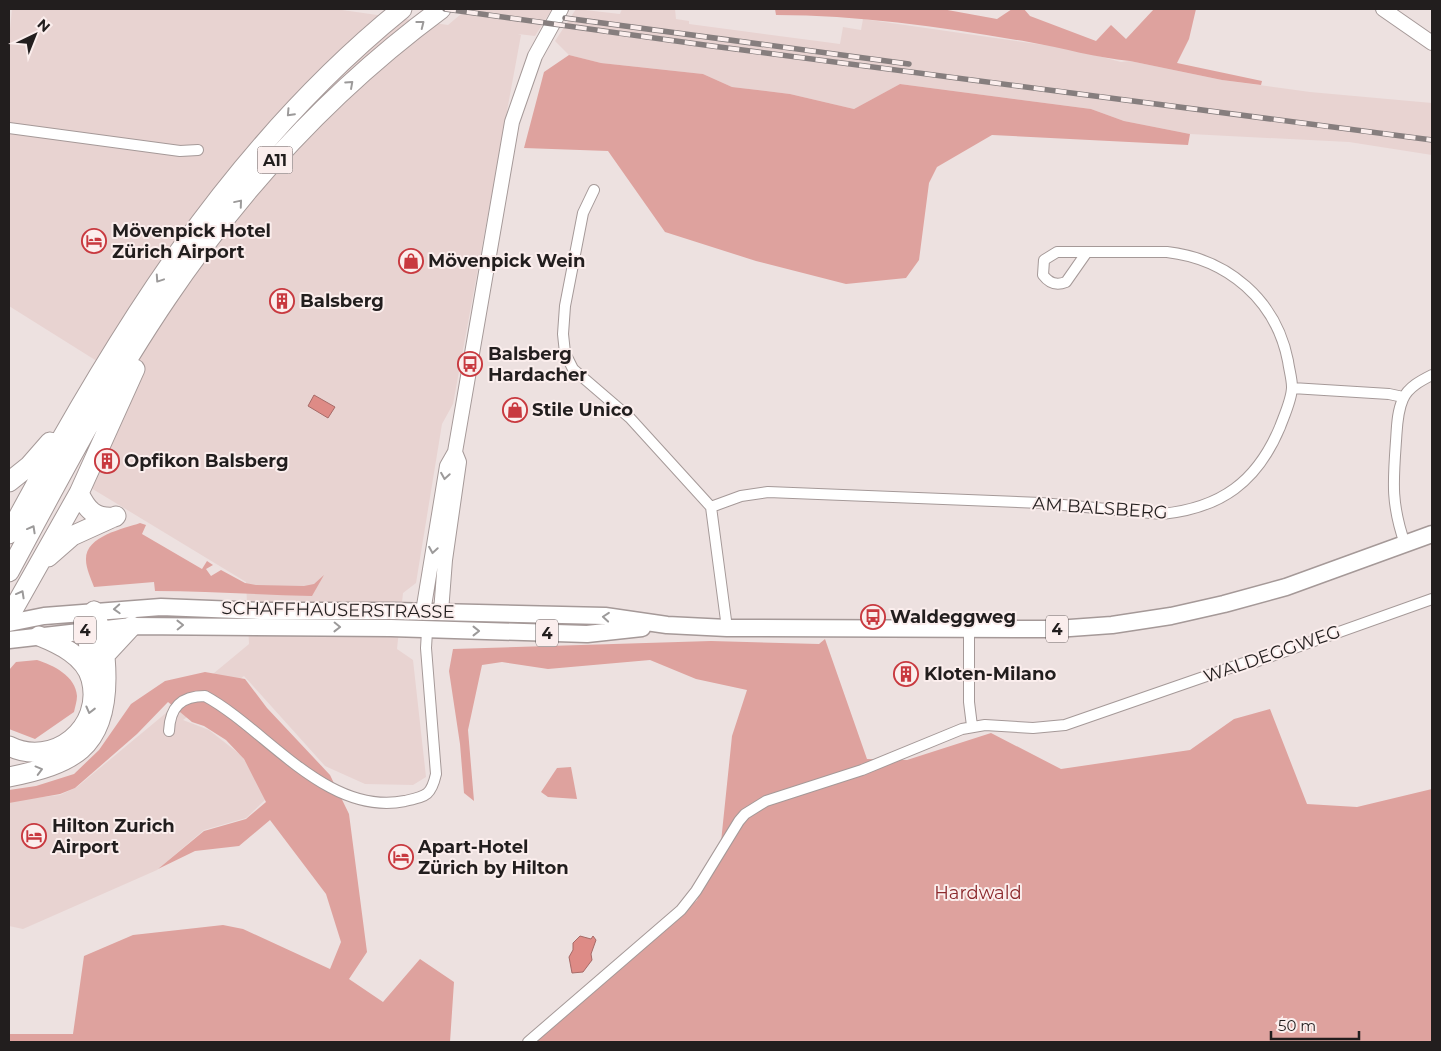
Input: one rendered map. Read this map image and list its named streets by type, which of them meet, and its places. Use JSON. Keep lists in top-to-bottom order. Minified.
{"streets":{"highway":["A11"],"main road":["SCHAFFHAUSERSTRASSE","4"],"street":["AM BALSBERG","WALDEGGWEG"]},"parks":["Hardwald"],"places":{"hotel":["Mövenpick Hotel Zürich Airport","Hilton Zurich Airport","Apart-Hotel Zürich by Hilton"],"shop":["Mövenpick Wein","Stile Unico"],"building":["Balsberg","Opfikon Balsberg","Kloten-Milano"],"bus stop":["Balsberg Hardacher","Waldeggweg"]},"scale_bar":"50 m","north":"top right"}
